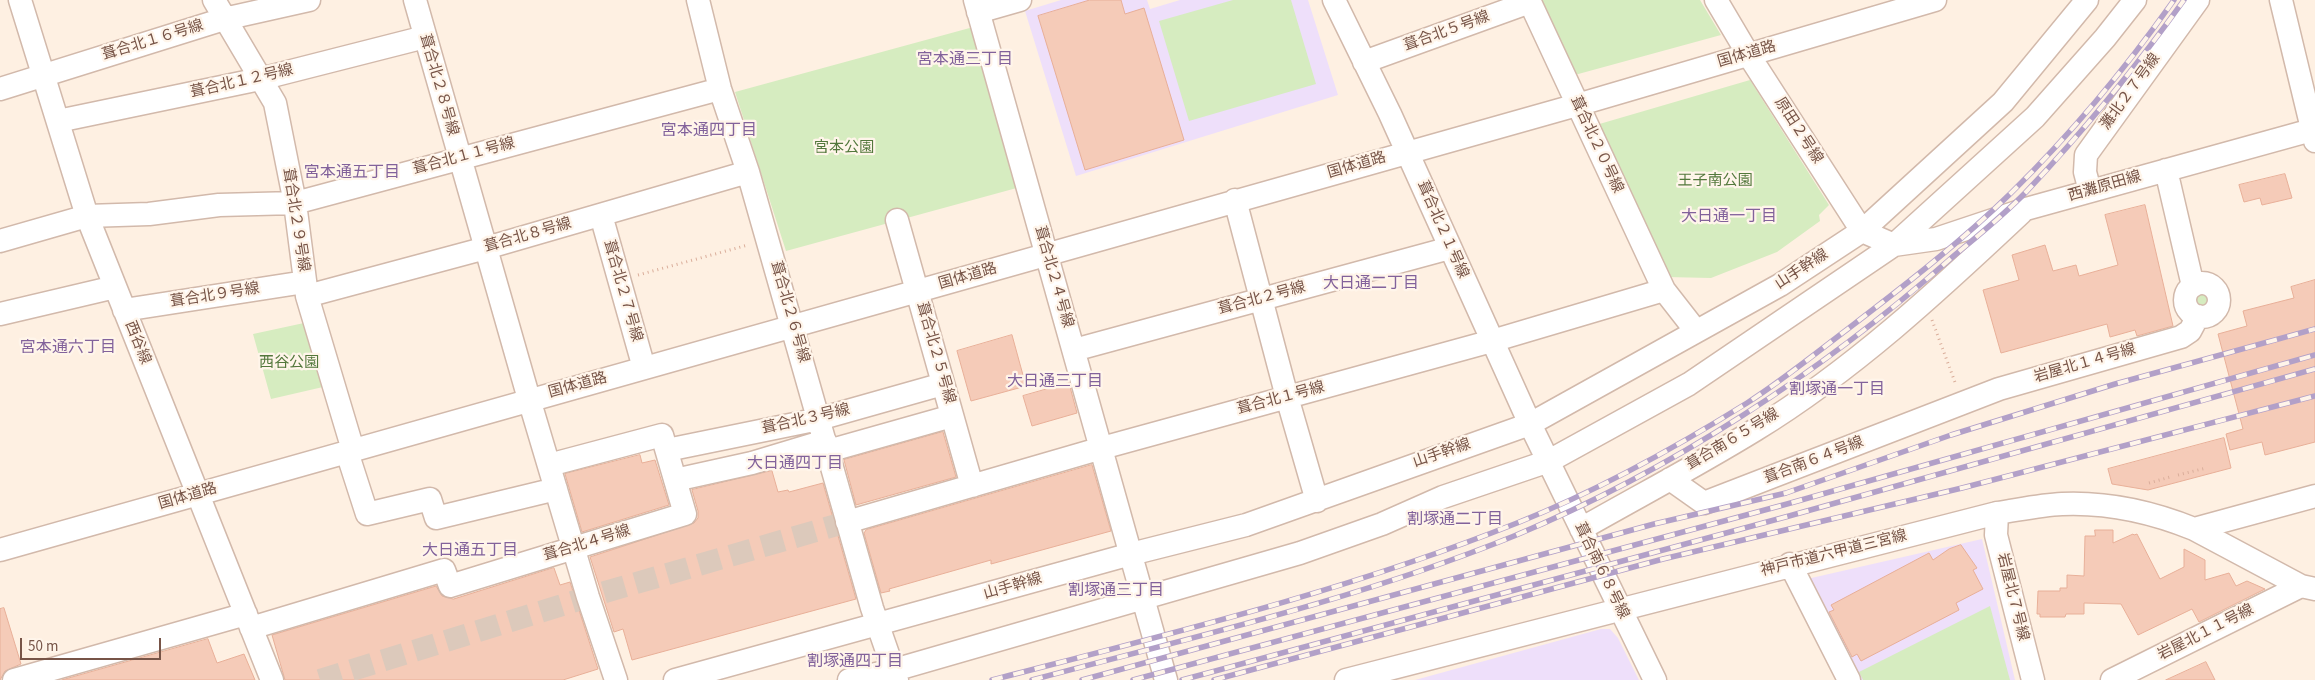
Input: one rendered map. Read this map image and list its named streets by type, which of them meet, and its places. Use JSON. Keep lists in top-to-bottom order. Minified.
{"streets":{"street":["葺合北５号線","葺合北１６号線","国体道路","葺合北１２号線","葺合北２８号線","灘北２７号線","原田２号線","葺合北２０号線","葺合北１１号線","西灘原田線","葺合北２９号線","葺合北２１号線","葺合北８号線","山手幹線","葺合北２４号線","葺合北２７号線","葺合北９号線","葺合北２号線","葺合北２６号線","西谷線","葺合北２５号線","岩屋北１４号線","葺合北１号線","葺合北３号線","葺合南６５号線","葺合南６４号線","葺合北４号線","神戸市道六甲道三宮線","葺合南６８号線","岩屋北７号線","岩屋北１１号線"]},"crossings":[["葺合北５号線","葺合北２０号線"],["葺合北５号線","葺合北２１号線"],["葺合北１６号線","葺合北２９号線"],["葺合北１６号線","西谷線"],["国体道路","葺合北２８号線"],["国体道路","原田２号線"],["国体道路","葺合北２０号線"],["国体道路","葺合北２９号線"],["国体道路","葺合北２１号線"],["国体道路","葺合北２４号線"],["国体道路","葺合北２７号線"],["国体道路","葺合北２６号線"],["国体道路","西谷線"],["国体道路","葺合北２５号線"],["葺合北１２号線","葺合北２８号線"],["葺合北１２号線","葺合北２９号線"],["葺合北１２号線","西谷線"],["葺合北２８号線","葺合北１１号線"],["葺合北２８号線","葺合北２９号線"],["葺合北２８号線","葺合北８号線"],["葺合北２８号線","葺合北４号線"],["灘北２７号線","西灘原田線"],["原田２号線","山手幹線"],["葺合北２０号線","葺合北１号線"],["葺合北１１号線","葺合北２９号線"],["葺合北１１号線","葺合北２６号線"],["葺合北１１号線","西谷線"],["西灘原田線","山手幹線"],["西灘原田線","岩屋北１４号線"],["葺合北２９号線","葺合北８号線"],["葺合北２９号線","葺合北９号線"],["葺合北２１号線","山手幹線"],["葺合北２１号線","葺合北２号線"],["葺合北２１号線","葺合北１号線"],["葺合北２１号線","葺合南６８号線"],["葺合北８号線","葺合北２７号線"],["葺合北８号線","葺合北９号線"],["葺合北８号線","葺合北２６号線"],["山手幹線","葺合北２４号線"],["山手幹線","葺合北２６号線"],["山手幹線","葺合南６８号線"],["葺合北２４号線","葺合北２号線"],["葺合北２４号線","葺合北１号線"],["葺合北９号線","西谷線"],["葺合北２６号線","葺合北１号線"],["葺合北２６号線","葺合北３号線"],["西谷線","葺合北４号線"],["葺合北２５号線","葺合北１号線"],["葺合北２５号線","葺合北３号線"],["岩屋北１４号線","葺合南６４号線"],["葺合北３号線","葺合北４号線"],["葺合南６５号線","葺合南６４号線"],["葺合南６５号線","葺合南６８号線"],["神戸市道六甲道三宮線","葺合南６８号線"],["神戸市道六甲道三宮線","岩屋北７号線"],["神戸市道六甲道三宮線","岩屋北１１号線"]],"districts":["宮本通三丁目","宮本通四丁目","宮本通五丁目","大日通一丁目","大日通二丁目","宮本通六丁目","大日通三丁目","割塚通一丁目","大日通四丁目","割塚通二丁目","大日通五丁目","割塚通三丁目","割塚通四丁目"],"parks":["宮本公園","王子南公園","西谷公園"],"scale_bar":"50 m"}
